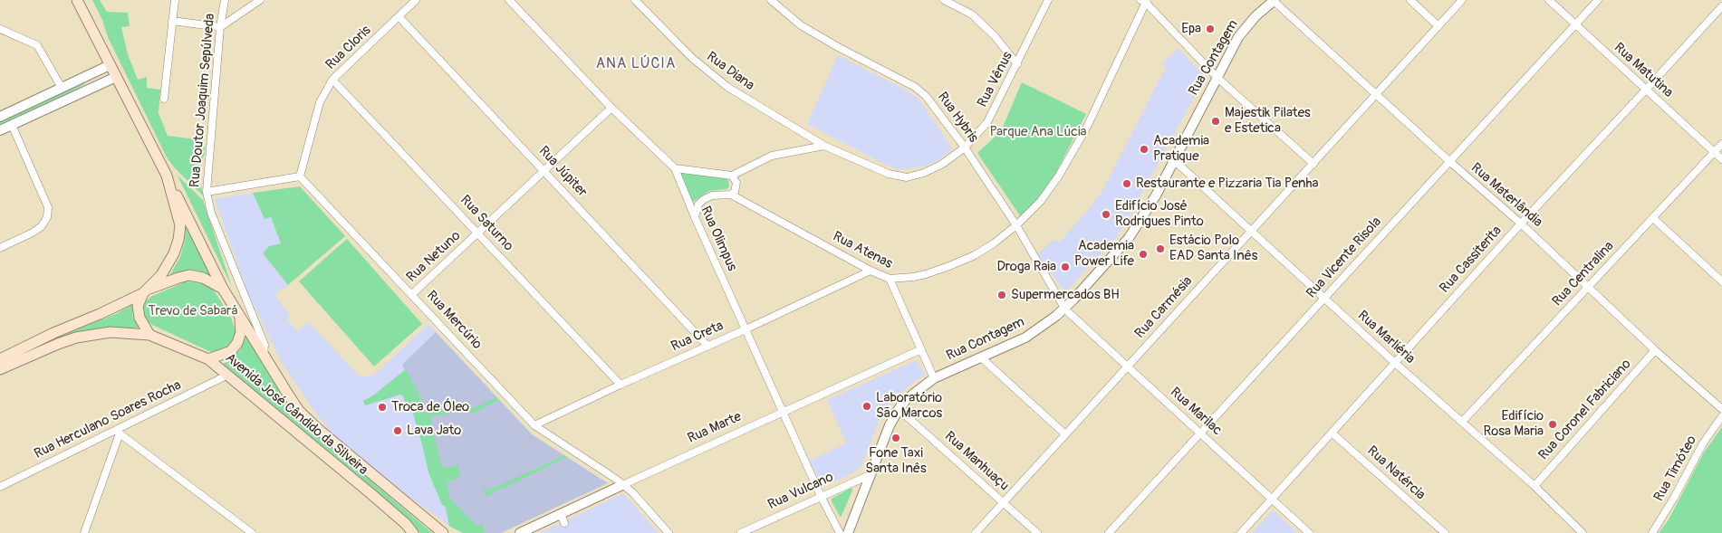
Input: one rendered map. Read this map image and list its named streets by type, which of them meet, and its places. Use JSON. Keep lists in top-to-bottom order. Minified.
{"streets":{"main road":["Avenida José Cândido da Silveira"],"street":["Rua Cloris","Rua Contagem","Rua Matutina","Rua Diana","Rua Vênus","Rua Doutor Joaquim Sepúlveda","Rua Hybris","Rua Júpiter","Rua Materlândia","Rua Saturno","Rua Olimpus","Rua Atenas","Rua Netuno","Rua Vicente Risola","Rua Cassiterita","Rua Centralina","Rua Carmésia","Rua Mercúrio","Rua Creta","Rua Marliéria","Rua Coronel Fabriciano","Rua Marilac","Rua Herculano Soares Rocha","Rua Marte","Rua Manhuaçu","Rua Timóteo","Rua Natércia","Rua Vulcano"]},"crossings":[["Rua Cloris","Rua Júpiter"],["Rua Cloris","Rua Saturno"],["Rua Cloris","Rua Mercúrio"],["Rua Contagem","Rua Hybris"],["Rua Contagem","Rua Materlândia"],["Rua Contagem","Rua Marliéria"],["Rua Contagem","Rua Marilac"],["Rua Contagem","Rua Manhuaçu"],["Rua Contagem","Rua Vulcano"],["Rua Matutina","Rua Vicente Risola"],["Rua Matutina","Rua Cassiterita"],["Rua Matutina","Rua Centralina"],["Rua Diana","Rua Vênus"],["Rua Vênus","Rua Hybris"],["Rua Doutor Joaquim Sepúlveda","Avenida José Cândido da Silveira"],["Rua Hybris","Rua Atenas"],["Rua Hybris","Rua Marilac"],["Rua Júpiter","Rua Netuno"],["Rua Júpiter","Rua Creta"],["Rua Materlândia","Rua Vicente Risola"],["Rua Materlândia","Rua Cassiterita"],["Rua Materlândia","Rua Centralina"],["Rua Materlândia","Rua Carmésia"],["Rua Materlândia","Rua Coronel Fabriciano"],["Rua Saturno","Rua Netuno"],["Rua Saturno","Rua Creta"],["Rua Olimpus","Rua Netuno"],["Rua Olimpus","Rua Creta"],["Rua Olimpus","Rua Marte"],["Rua Olimpus","Rua Vulcano"],["Rua Atenas","Rua Creta"],["Rua Netuno","Rua Mercúrio"],["Rua Vicente Risola","Rua Marliéria"],["Rua Vicente Risola","Rua Marilac"],["Rua Cassiterita","Rua Marliéria"],["Rua Cassiterita","Rua Marilac"],["Rua Cassiterita","Rua Natércia"],["Rua Centralina","Rua Marliéria"],["Rua Carmésia","Rua Marliéria"],["Rua Carmésia","Rua Marilac"],["Rua Carmésia","Rua Manhuaçu"],["Rua Mercúrio","Rua Creta"],["Rua Mercúrio","Rua Marte"],["Rua Marliéria","Rua Coronel Fabriciano"],["Avenida José Cândido da Silveira","Rua Herculano Soares Rocha"]],"districts":["ANA LÚCIA"],"parks":["Parque Ana Lúcia","Trevo de Sabará"],"places":["Epa","Majestik Pilates e Estetica","Academia Pratique","Restaurante e Pizzaria Tia Penha","Edifício José Rodrigues Pinto","Estácio Polo EAD Santa Inês","Academia Power Life","Droga Raia","Supermercados BH","Laboratório São Marcos","Troca de Óleo","Edifício Rosa Maria","Lava Jato","Fone Taxi Santa Inês"]}
